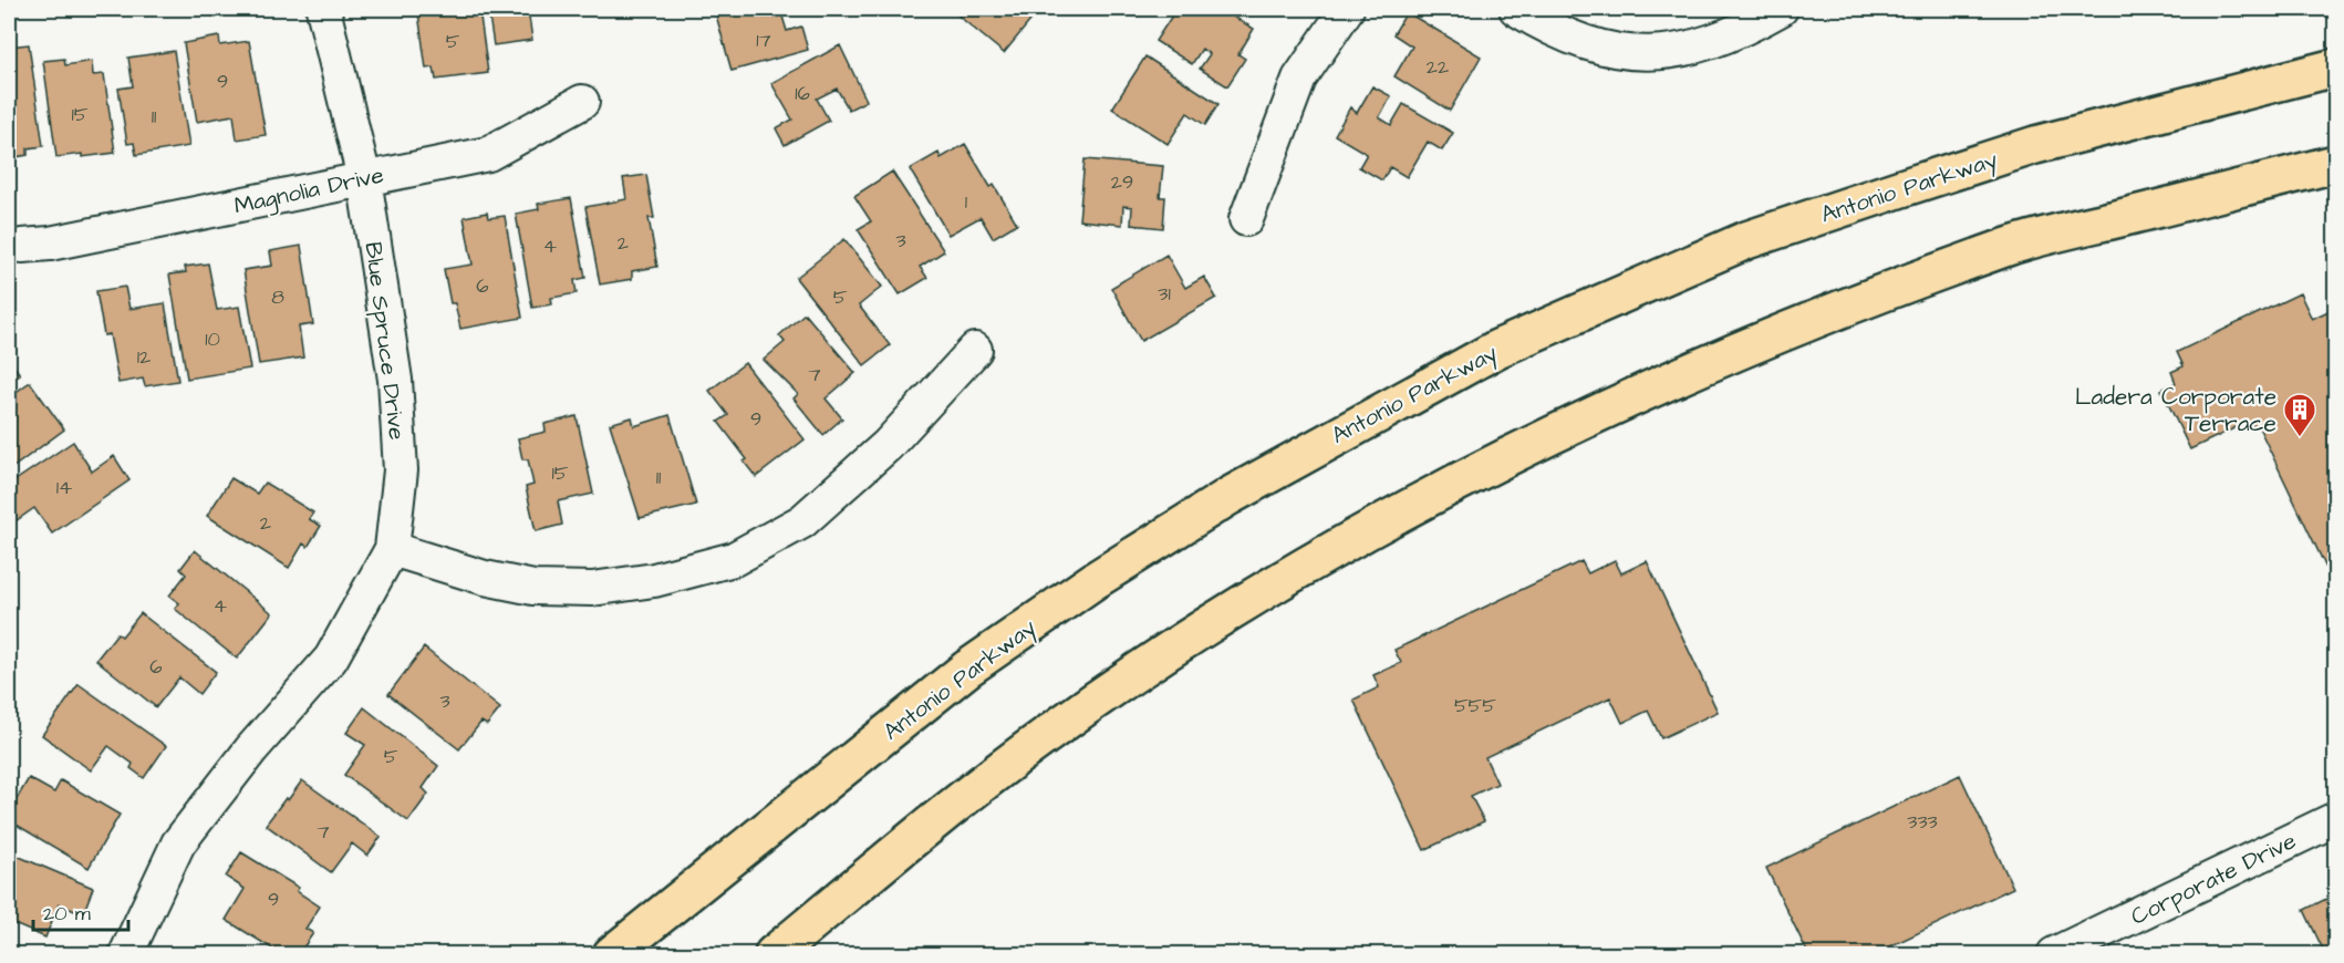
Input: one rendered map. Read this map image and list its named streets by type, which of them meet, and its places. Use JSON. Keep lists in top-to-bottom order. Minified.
{"streets":{"main road":["Antonio Parkway"],"street":["Magnolia Drive","Blue Spruce Drive","Corporate Drive"]},"crossings":[["Magnolia Drive","Blue Spruce Drive"]],"places":{"building":["Ladera Corporate Terrace"]},"house_numbers":["17","5","22","9","16","15","11","29","1","3","2","4","6","31","8","5","10","12","7","9","15","11","14","2","4","6","3","555","5","333","7","9"],"scale_bar":"20 m"}
